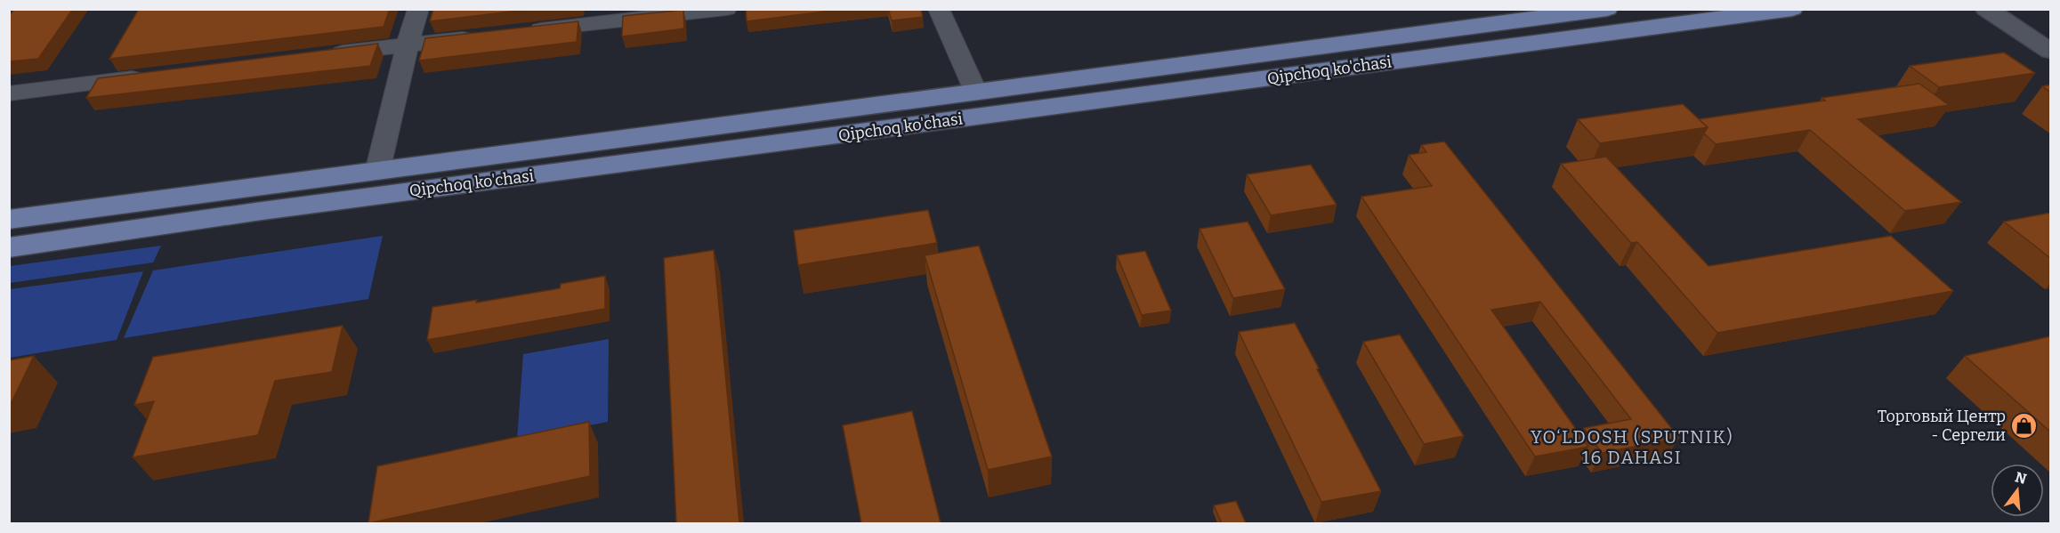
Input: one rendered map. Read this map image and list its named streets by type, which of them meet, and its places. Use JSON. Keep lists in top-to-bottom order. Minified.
{"streets":{"main road":["Qipchoq ko'chasi"]},"districts":["YO‘LDOSH (SPUTNIK) 16 DAHASI"],"places":{"shop":["Торговый Центр - Сергели"]},"north":"top"}
